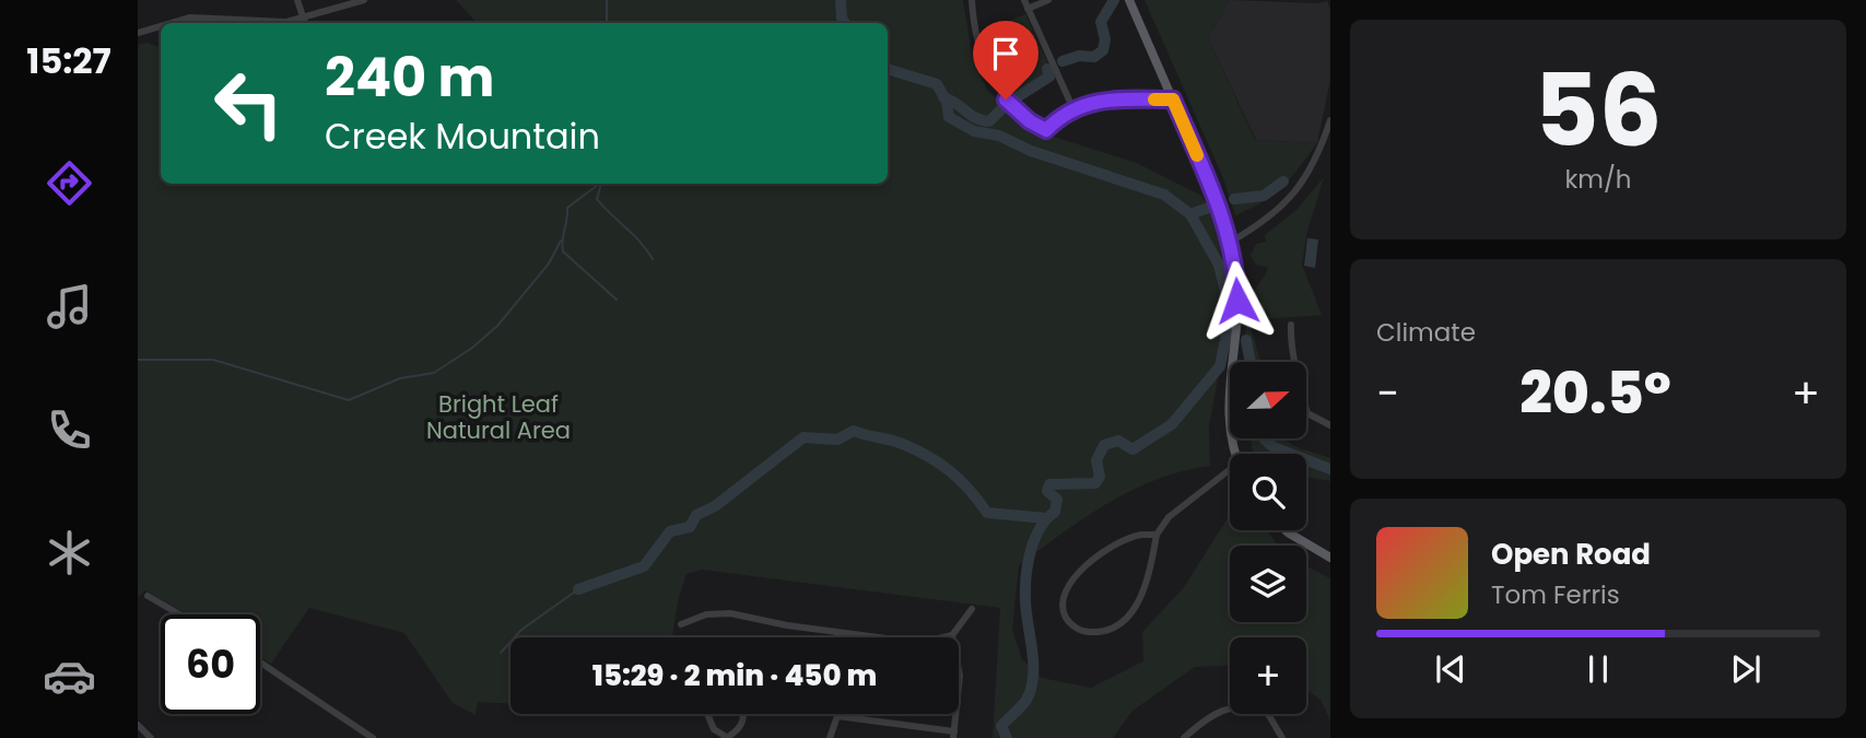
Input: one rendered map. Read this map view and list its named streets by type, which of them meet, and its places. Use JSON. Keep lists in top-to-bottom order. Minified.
{"parks":["Bright Leaf Natural Area"],"north":"right","page":{"tabs":"15:27","tile":[["56","km/h"],"Climate"],"turn":["240 m","Creek Mountain"],"map_buttons":"+","heat":["−","20.5°","+"],"song":["Open Road","Tom Ferris"],"limit":"60","trip":"15:29 · 2 min · 450 m"}}
